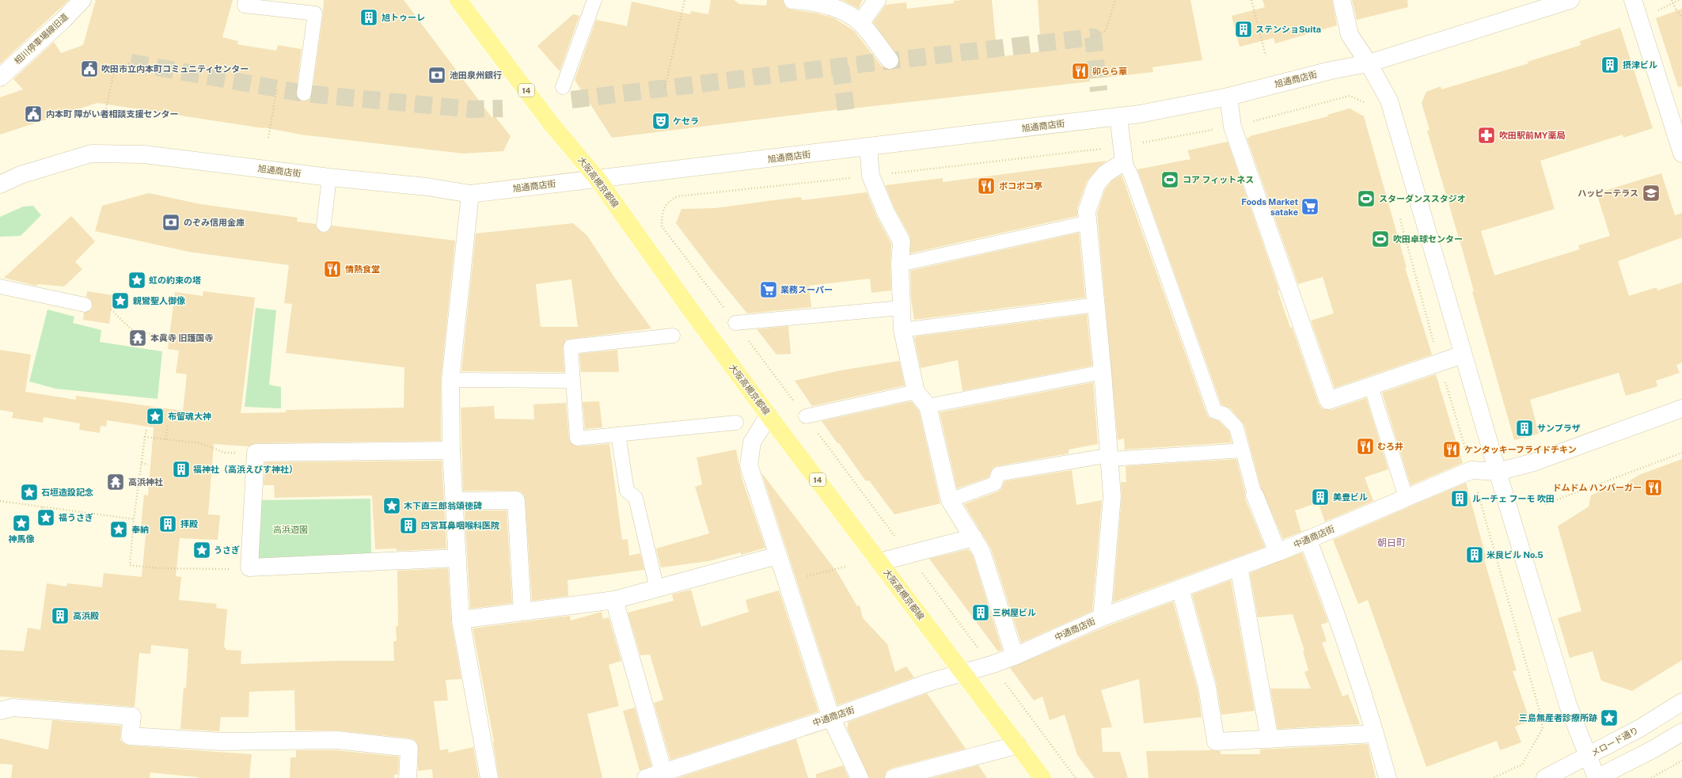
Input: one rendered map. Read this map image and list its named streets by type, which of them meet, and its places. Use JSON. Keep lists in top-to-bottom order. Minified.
{"streets":{"main road":["14","大阪高槻京都線"],"street":["相川停車場線旧道","旭通商店街","中通商店街","メロード通り"]},"crossings":[["旭通商店街","大阪高槻京都線"],["大阪高槻京都線","中通商店街"]],"districts":["朝日町"],"parks":["高浜遊園"],"places":{"building":["旭トゥーレ","ステンショSuita","摂津ビル","サンプラザ","福神社（高浜えびす神社）","美豊ビル","ルーチェ フーモ 吹田","拝殿","四宮耳鼻咽喉科医院","米良ビル No.5","三桝屋ビル","高浜殿"],"public building":["吹田市立内本町コミュニティセンター","内本町 障がい者相談支援センター"],"restaurant":["卯らら華","ポコポコ亭","情熱食堂","むろ井","ケンタッキーフライドチキン","ドムドム ハンバーガー"],"bank":["池田泉州銀行","のぞみ信用金庫"],"theatre":["ケセラ"],"pharmacy":["吹田駅前MY薬局"],"sports":["コア フィットネス","スターダンススタジオ","吹田卓球センター"],"school or university":["ハッピーテラス"],"supermarket":["Foods Market satake","業務スーパー"],"place":["虹の約束の塔","親鸞聖人御像","布留魂大神","石垣造設記念","木下直三郎翁頌徳碑","福うさぎ","神馬像","奉納","うさぎ","三島無産者診療所跡"],"temple":["本眞寺 旧護国寺","高浜神社"]}}
